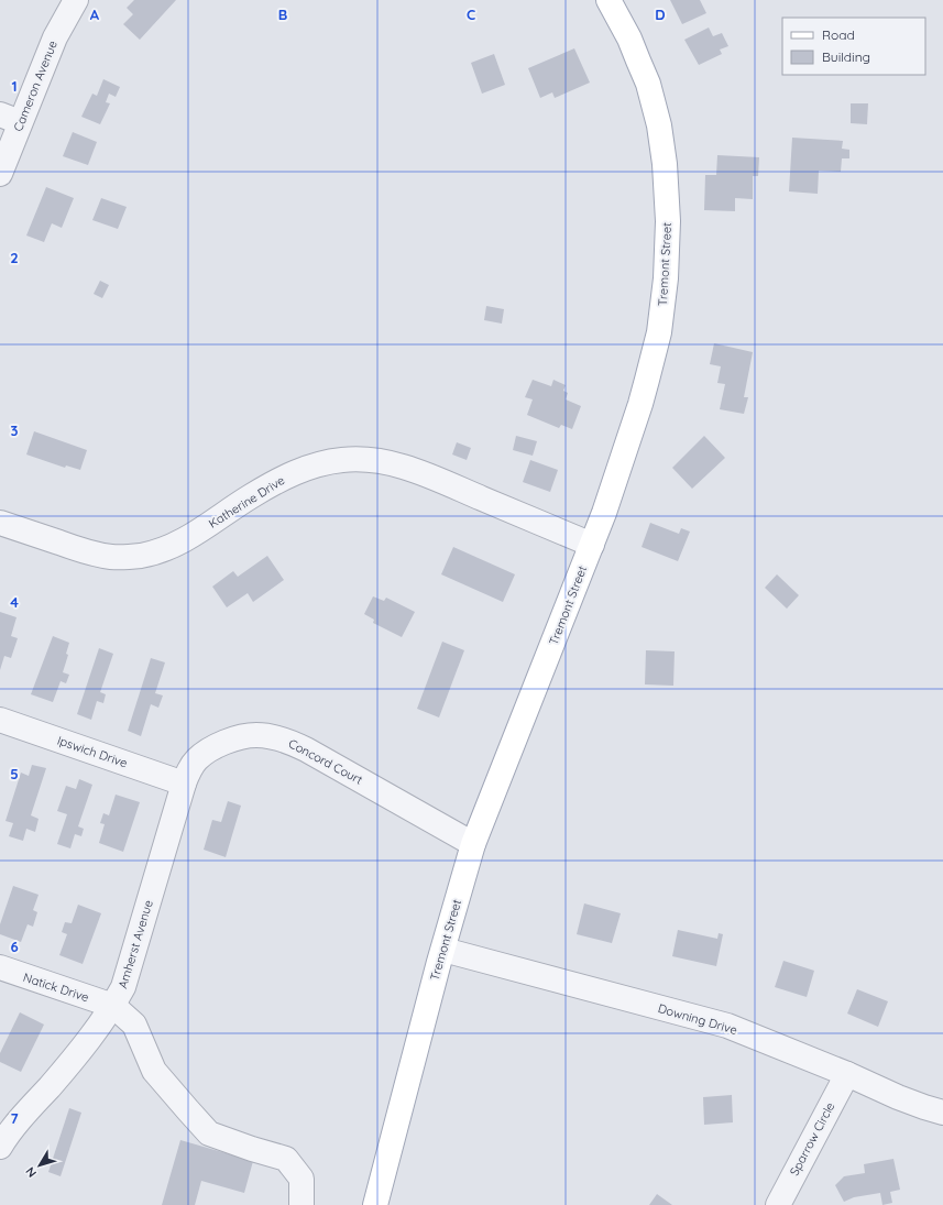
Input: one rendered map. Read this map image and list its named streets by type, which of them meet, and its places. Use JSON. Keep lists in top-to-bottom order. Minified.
{"streets":{"main road":["Tremont Street"],"street":["Cameron Avenue","Katherine Drive","Ipswich Drive","Concord Court","Amherst Avenue","Natick Drive","Downing Drive","Sparrow Circle"]},"crossings":[["Tremont Street","Katherine Drive"],["Tremont Street","Concord Court"],["Tremont Street","Downing Drive"],["Ipswich Drive","Concord Court"],["Ipswich Drive","Amherst Avenue"],["Concord Court","Amherst Avenue"],["Amherst Avenue","Natick Drive"],["Downing Drive","Sparrow Circle"]],"legend":["Road","Building"],"north":"bottom left","grid":{"columns":["A","B","C","D"],"rows":["1","2","3","4","5","6","7"]}}
